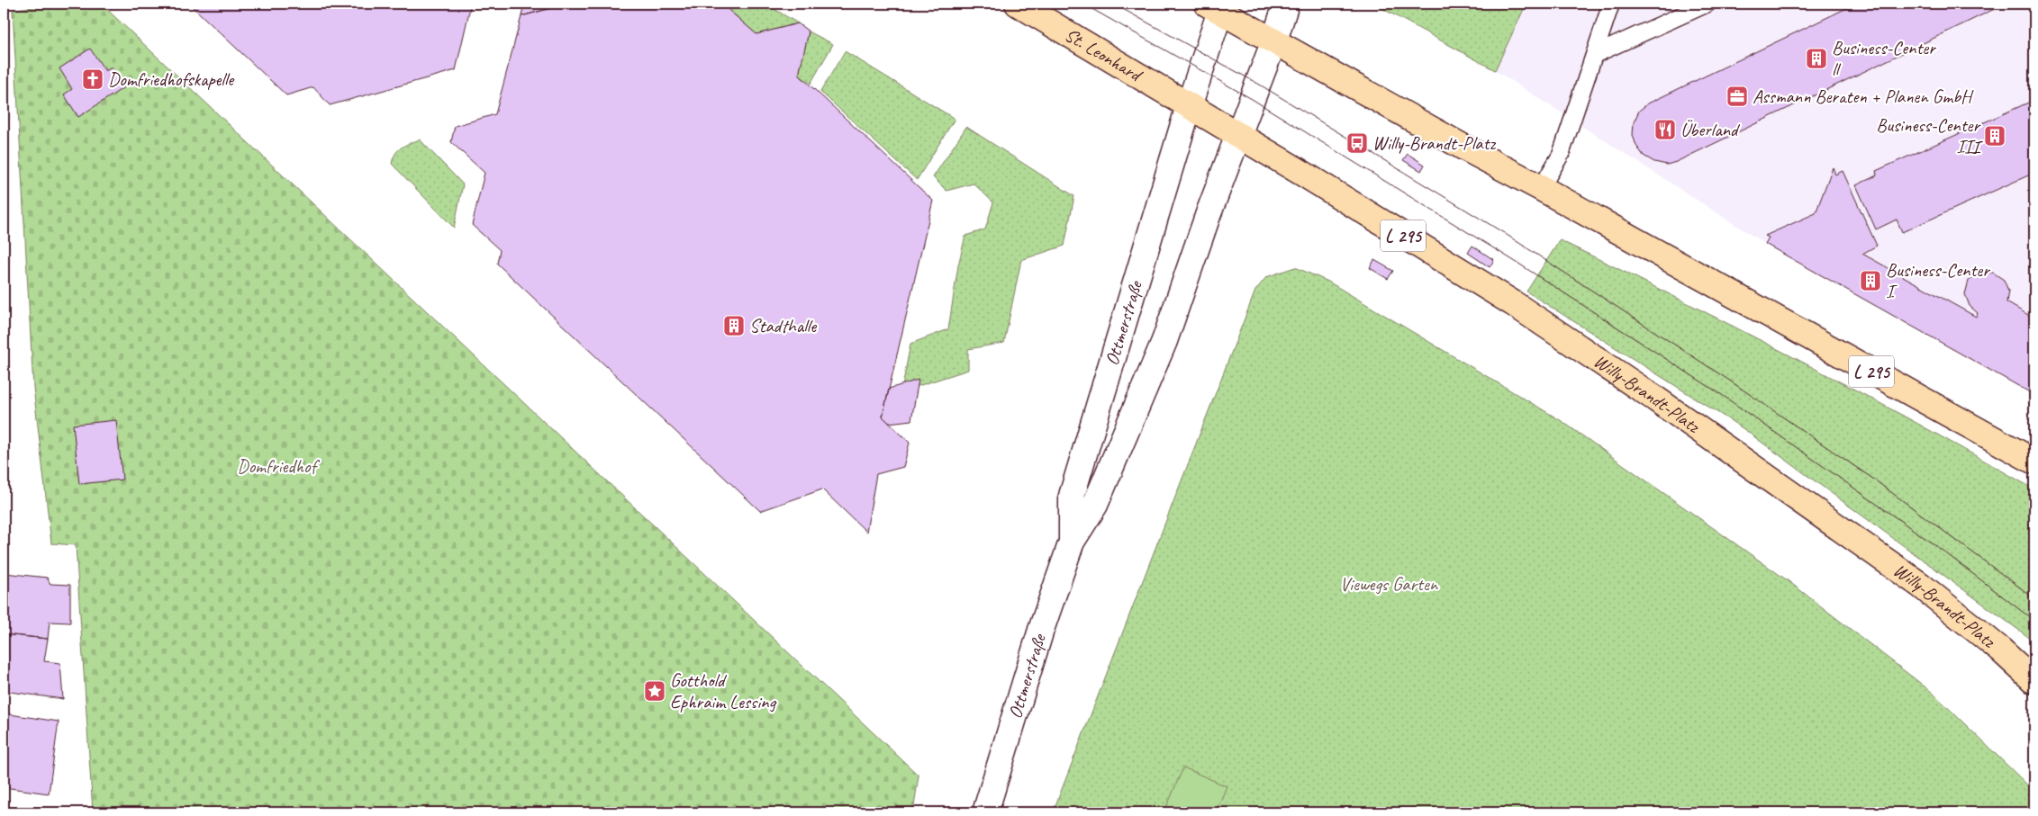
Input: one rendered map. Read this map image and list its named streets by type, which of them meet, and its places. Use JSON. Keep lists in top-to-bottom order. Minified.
{"streets":{"main road":["St. Leonhard","L 295","Willy-Brandt-Platz"],"street":["Ottmerstraße"]},"crossings":[["St. Leonhard","L 295"],["St. Leonhard","Ottmerstraße"],["L 295","Ottmerstraße"],["L 295","Willy-Brandt-Platz"],["Ottmerstraße","Willy-Brandt-Platz"]],"parks":["Domfriedhof","Viewegs Garten"],"places":{"building":["Business-Center ll","Business-Center III","Business-Center I","Stadthalle"],"church":["Domfriedhofskapelle"],"office":["Assmann Beraten + Planen GmbH"],"restaurant":["Überland"],"bus stop":["Willy-Brandt-Platz"],"place":["Gotthold Ephraim Lessing"]}}
